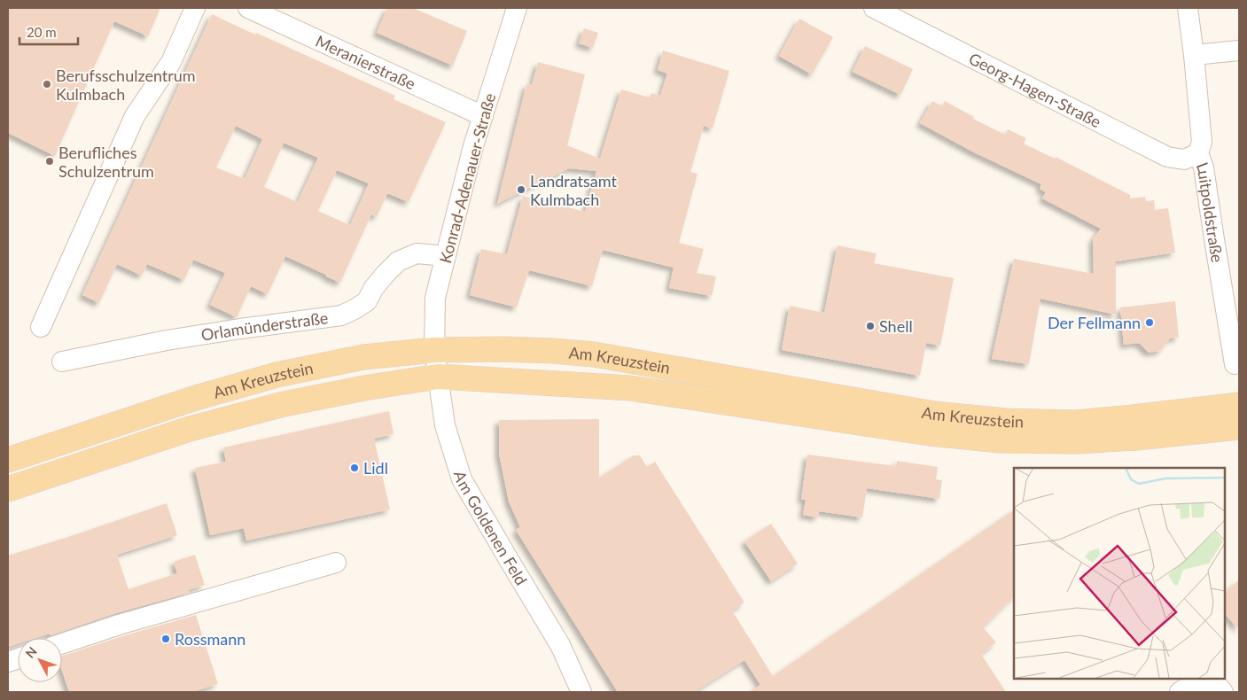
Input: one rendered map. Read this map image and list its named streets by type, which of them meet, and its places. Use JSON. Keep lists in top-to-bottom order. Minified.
{"streets":{"main road":["Am Kreuzstein"],"street":["Meranierstraße","Georg-Hagen-Straße","Konrad-Adenauer-Straße","Luitpoldstraße","Orlamünderstraße","Am Goldenen Feld"]},"crossings":[["Meranierstraße","Konrad-Adenauer-Straße"],["Georg-Hagen-Straße","Luitpoldstraße"],["Konrad-Adenauer-Straße","Orlamünderstraße"],["Konrad-Adenauer-Straße","Am Kreuzstein"],["Konrad-Adenauer-Straße","Am Goldenen Feld"],["Am Kreuzstein","Am Goldenen Feld"]],"places":["Berufsschulzentrum Kulmbach","Berufliches Schulzentrum","Landratsamt Kulmbach","Der Fellmann","Shell","Lidl","Rossmann"],"scale_bar":"20 m","north":"top left"}
